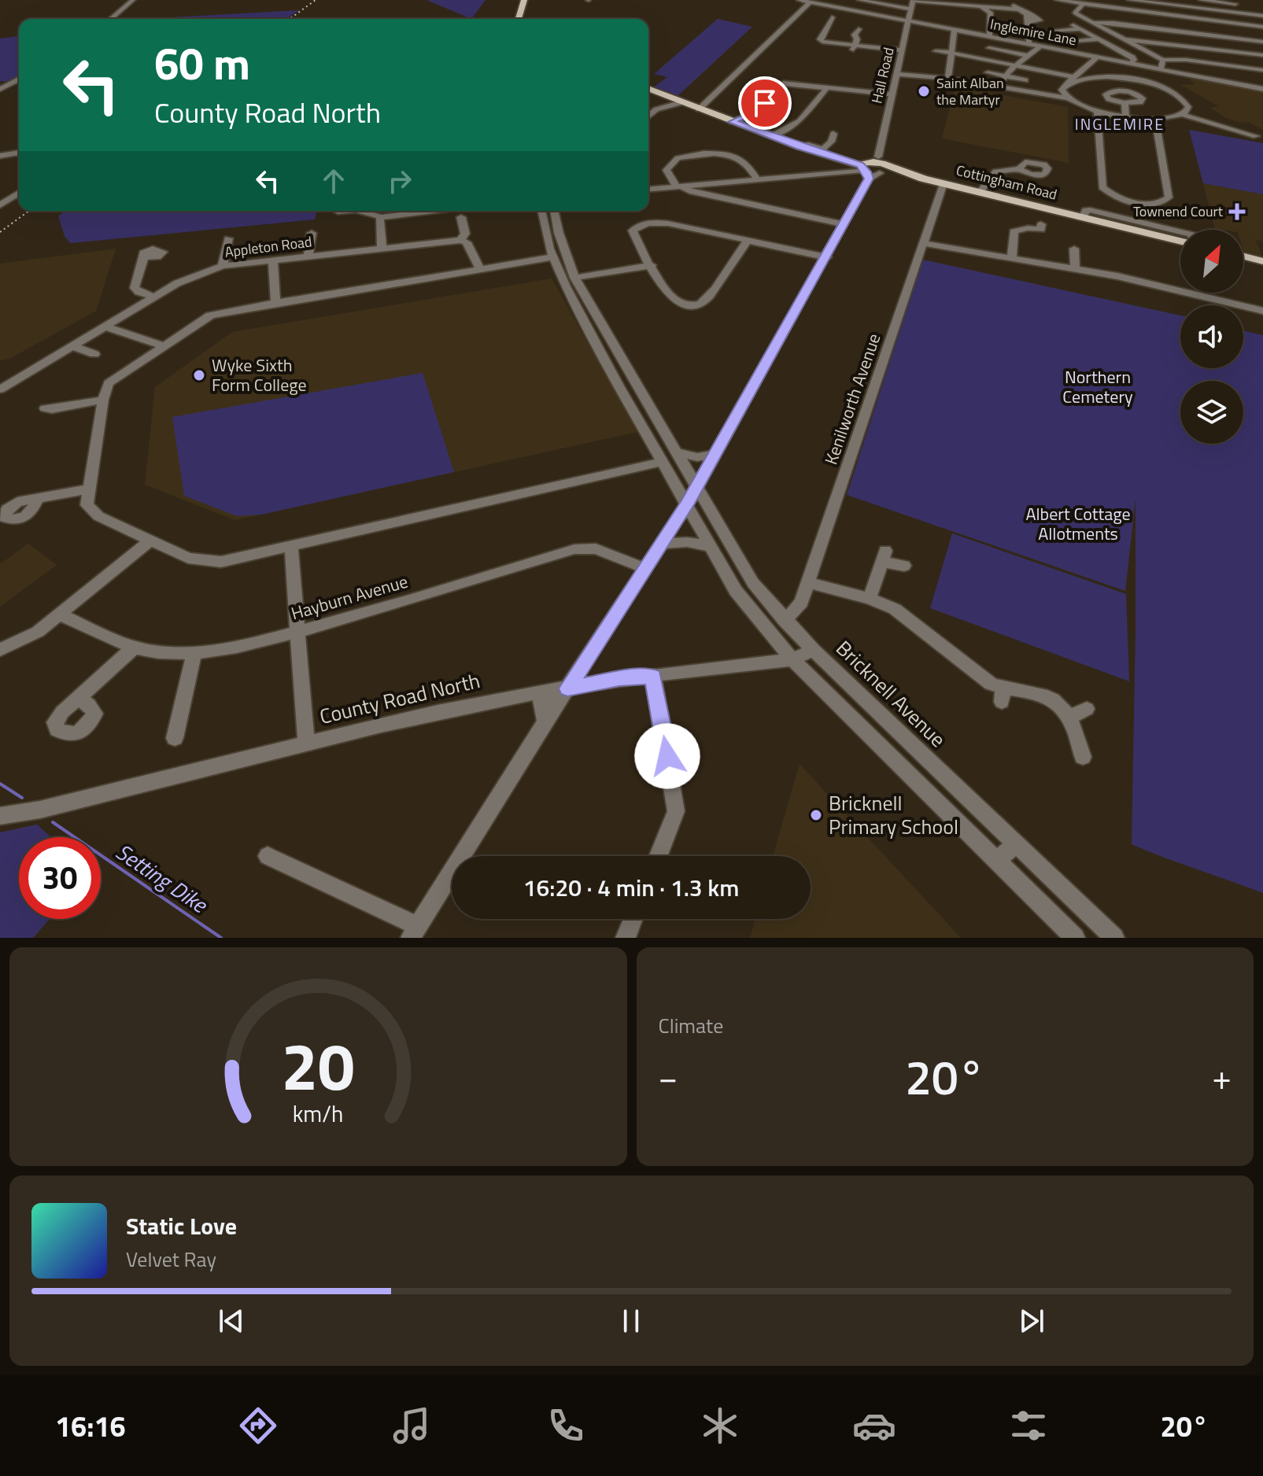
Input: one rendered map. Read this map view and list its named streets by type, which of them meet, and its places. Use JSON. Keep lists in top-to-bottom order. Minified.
{"streets":{"main road":["Cottingham Road"],"street":["Inglemire Lane","Hall Road","Appleton Road","Kenilworth Avenue","Hayburn Avenue","Bricknell Avenue","County Road North"]},"crossings":[["Inglemire Lane","Hall Road"],["Hall Road","Cottingham Road"],["Hall Road","Hayburn Avenue"],["Hall Road","Bricknell Avenue"],["Hall Road","County Road North"],["Cottingham Road","Kenilworth Avenue"],["Kenilworth Avenue","Bricknell Avenue"],["Bricknell Avenue","County Road North"]],"districts":["INGLEMIRE"],"water":["Setting Dike"],"parks":["Northern Cemetery","Albert Cottage Allotments"],"places":{"other":["Saint Alban the Martyr","Wyke Sixth Form College","Bricknell Primary School"],"health":["Townend Court"]},"north":"top right","page":{"turn":["60 m","County Road North"],"limit":"30","trip":"16:20 · 4 min · 1.3 km","tile":"Climate","heat":["−","20°","+"],"song":["Static Love","Velvet Ray"],"tabs":["16:16","20°"],"gauge":["20","km/h"]}}
